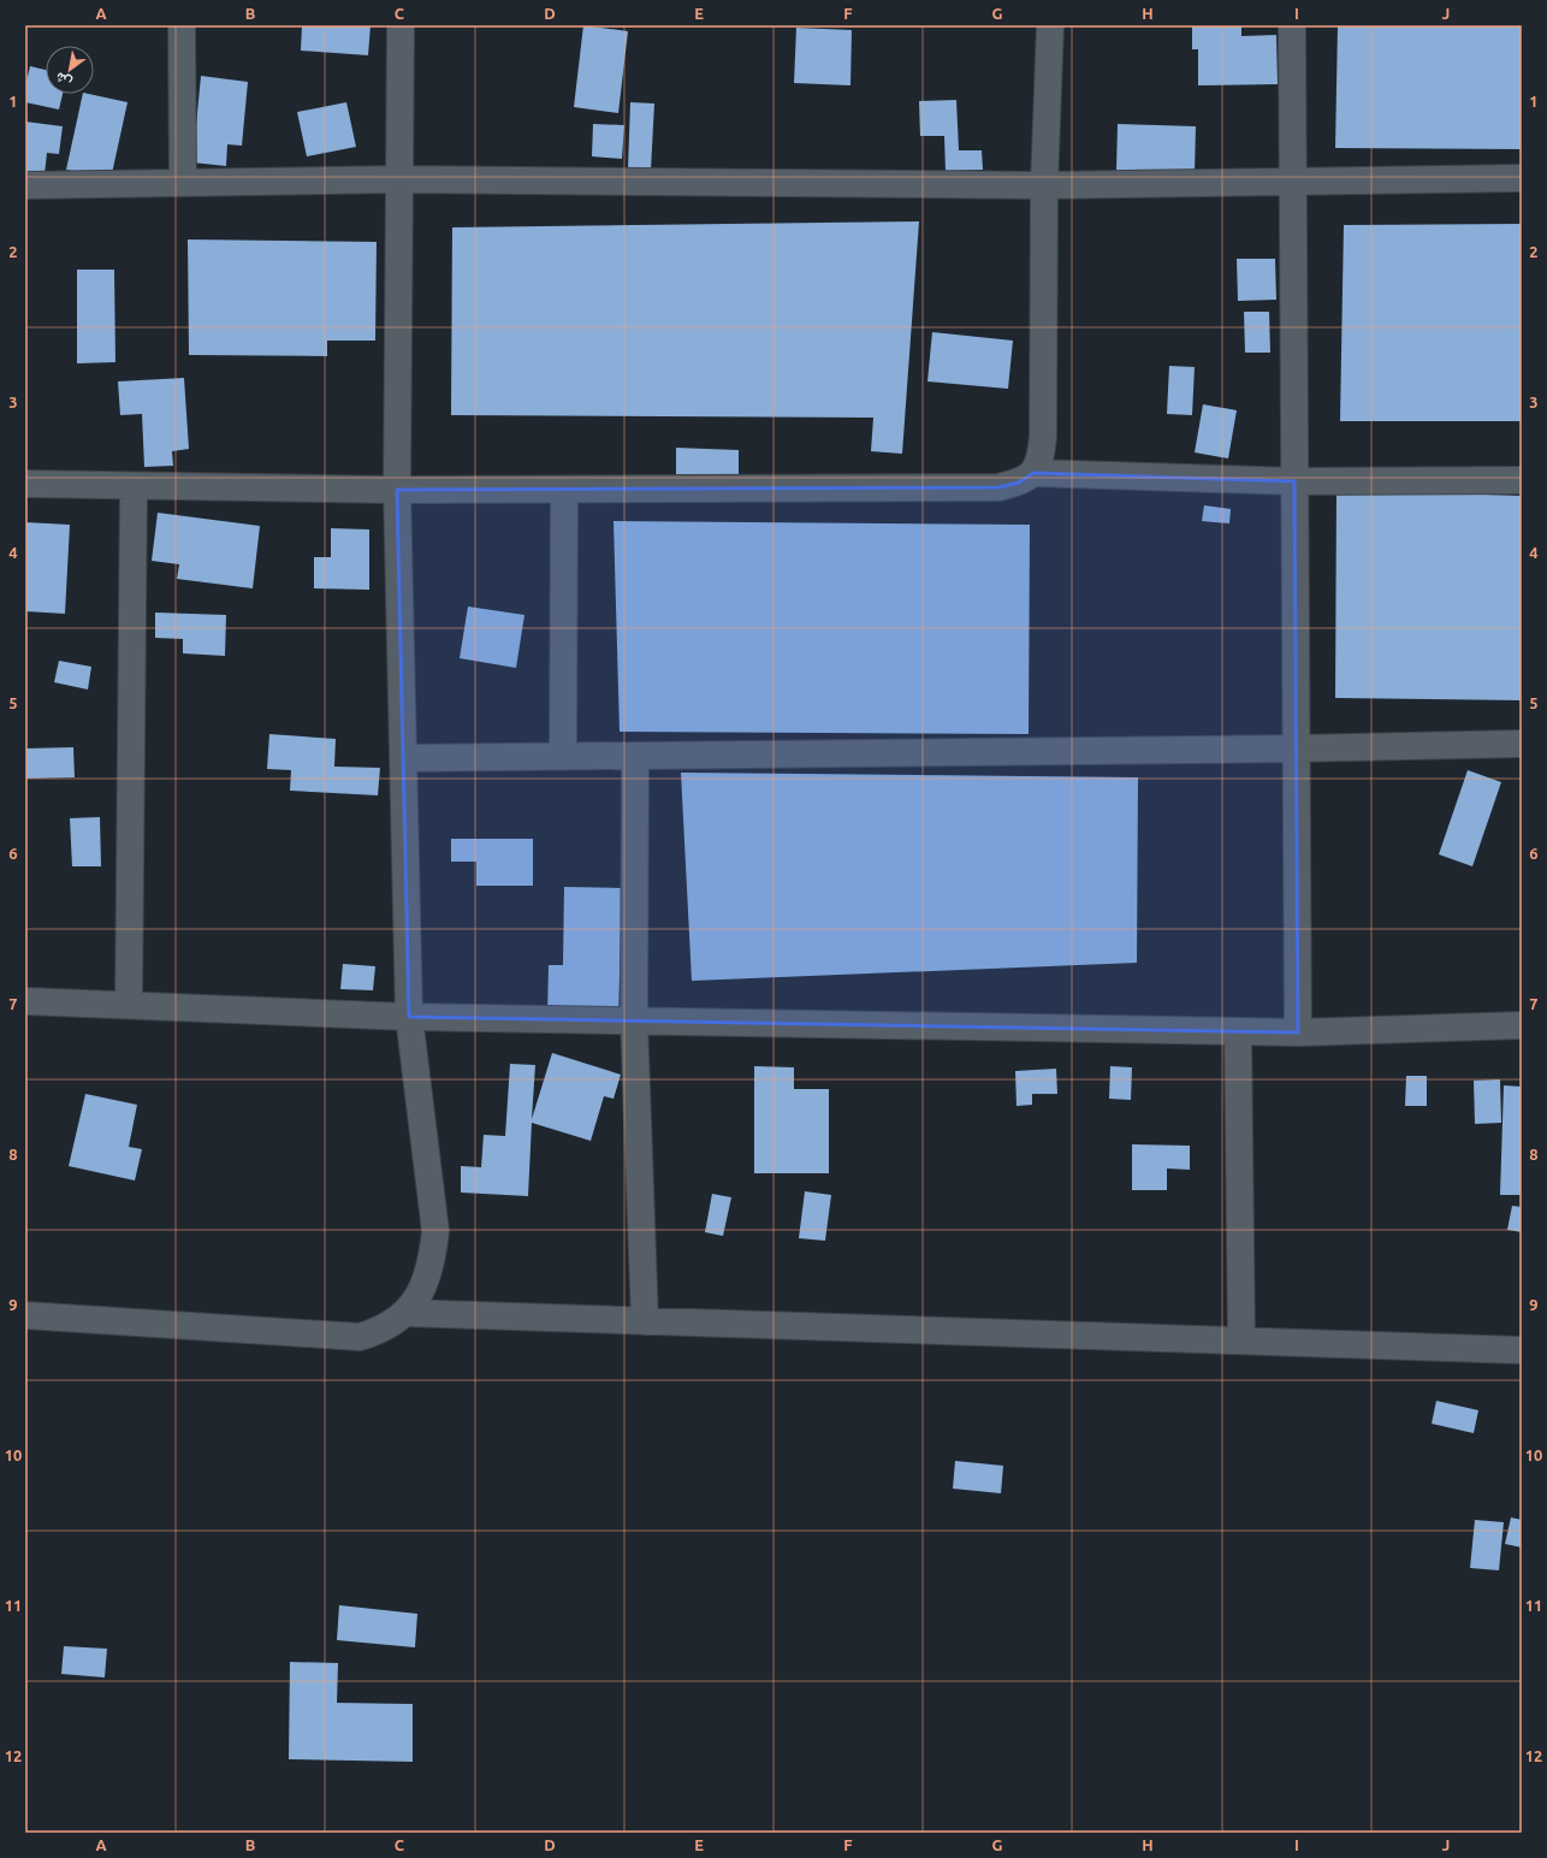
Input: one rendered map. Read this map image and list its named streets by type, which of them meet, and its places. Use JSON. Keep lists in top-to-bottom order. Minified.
{"north":"bottom left","grid":{"columns":["A","B","C","D","E","F","G","H","I","J"],"rows":["1","2","3","4","5","6","7","8","9","10","11","12"]}}
